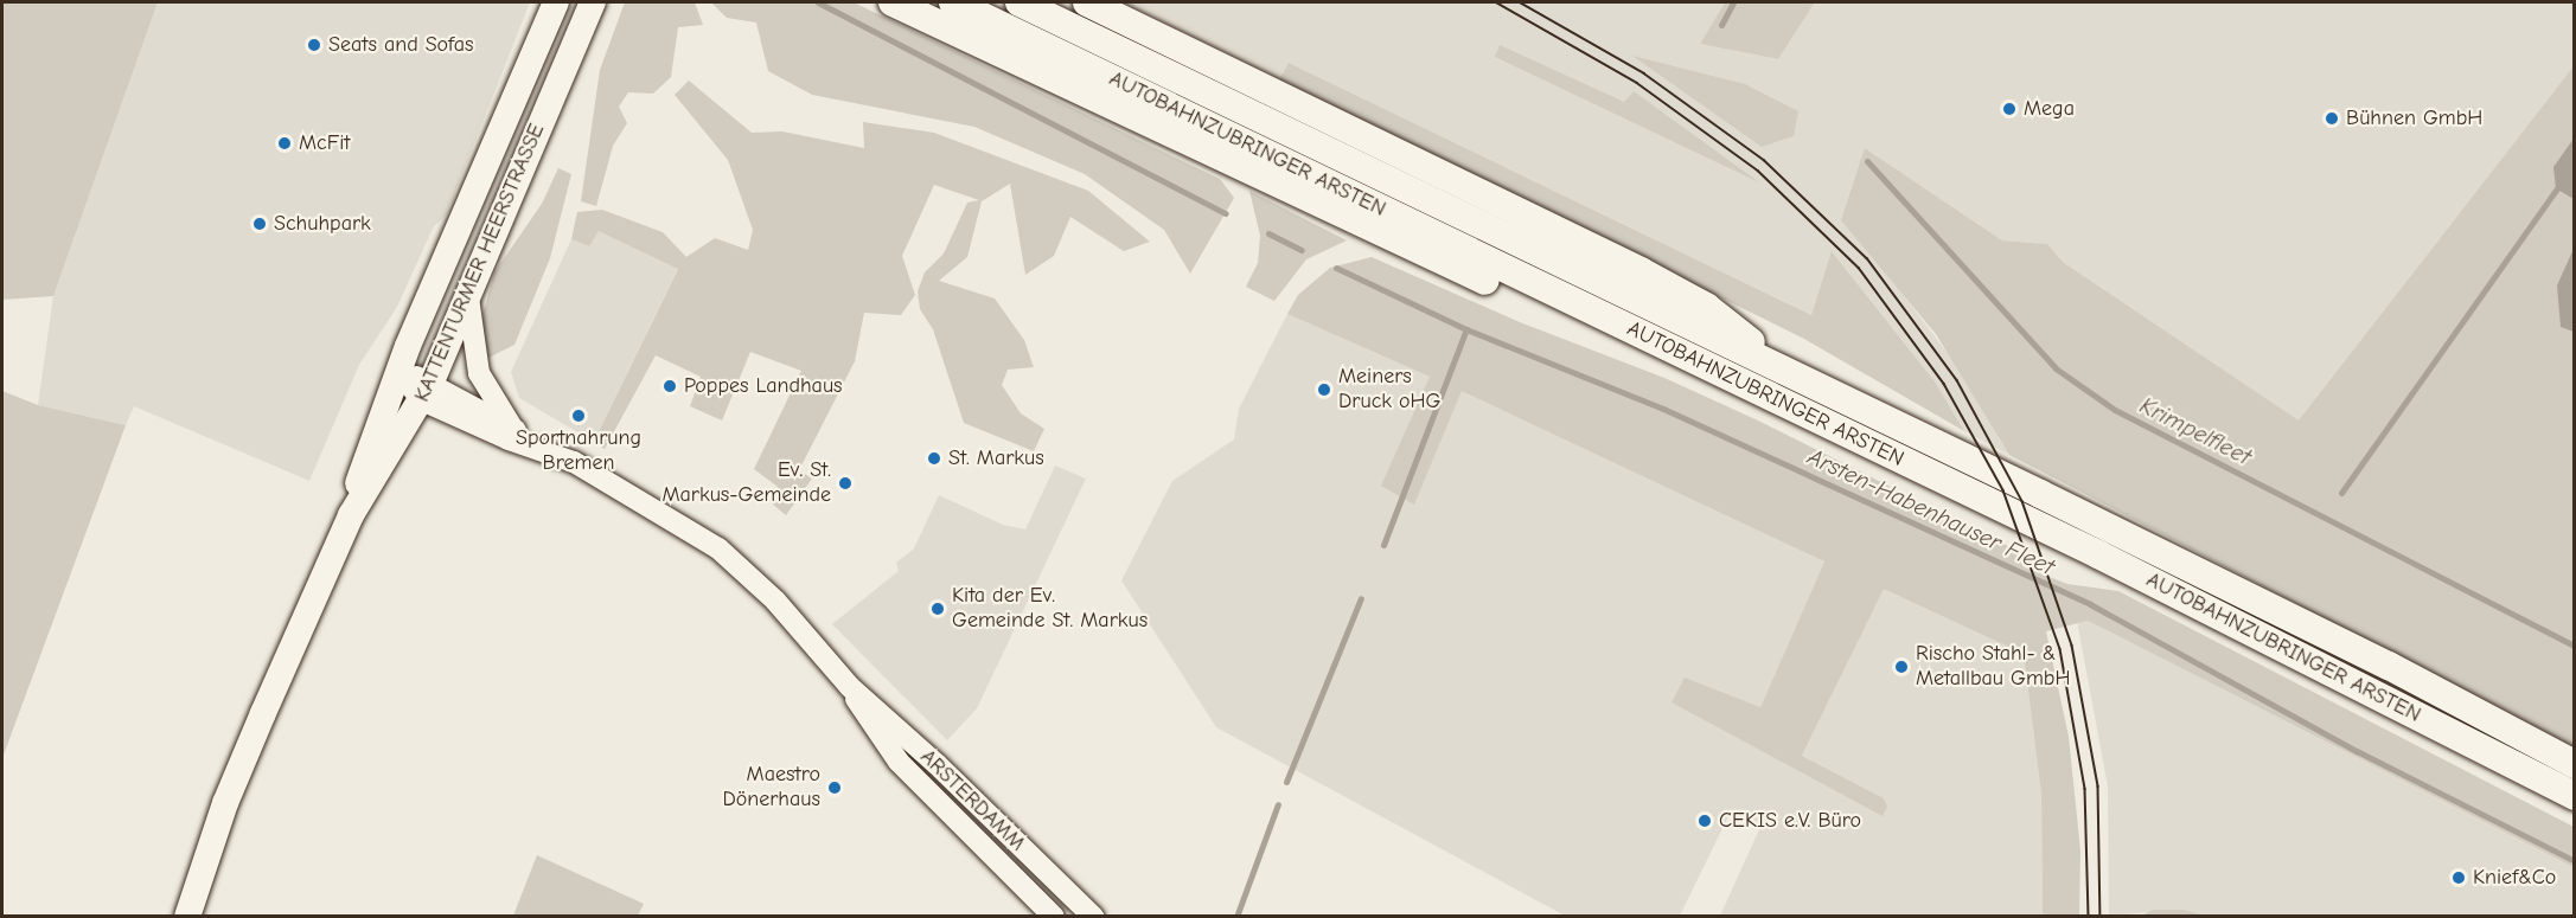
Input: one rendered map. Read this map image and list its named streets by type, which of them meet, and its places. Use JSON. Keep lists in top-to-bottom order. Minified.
{"streets":{"highway":["AUTOBAHNZUBRINGER ARSTEN"],"main road":["KATTENTURMER HEERSTRASSE"],"street":["ARSTERDAMM"]},"crossings":[["KATTENTURMER HEERSTRASSE","ARSTERDAMM"]],"water":["Krimpelfleet","Arsten-Habenhauser Fleet"],"places":["Seats and Sofas","Mega","Bühnen GmbH","McFit","Schuhpark","Poppes Landhaus","Meiners Druck oHG","Sportnahrung Bremen","St. Markus","Ev. St. Markus-Gemeinde","Kita der Ev. Gemeinde St. Markus","Rischo Stahl- & Metallbau GmbH","Maestro Dönerhaus","CEKIS e.V. Büro","Knief&Co"]}
